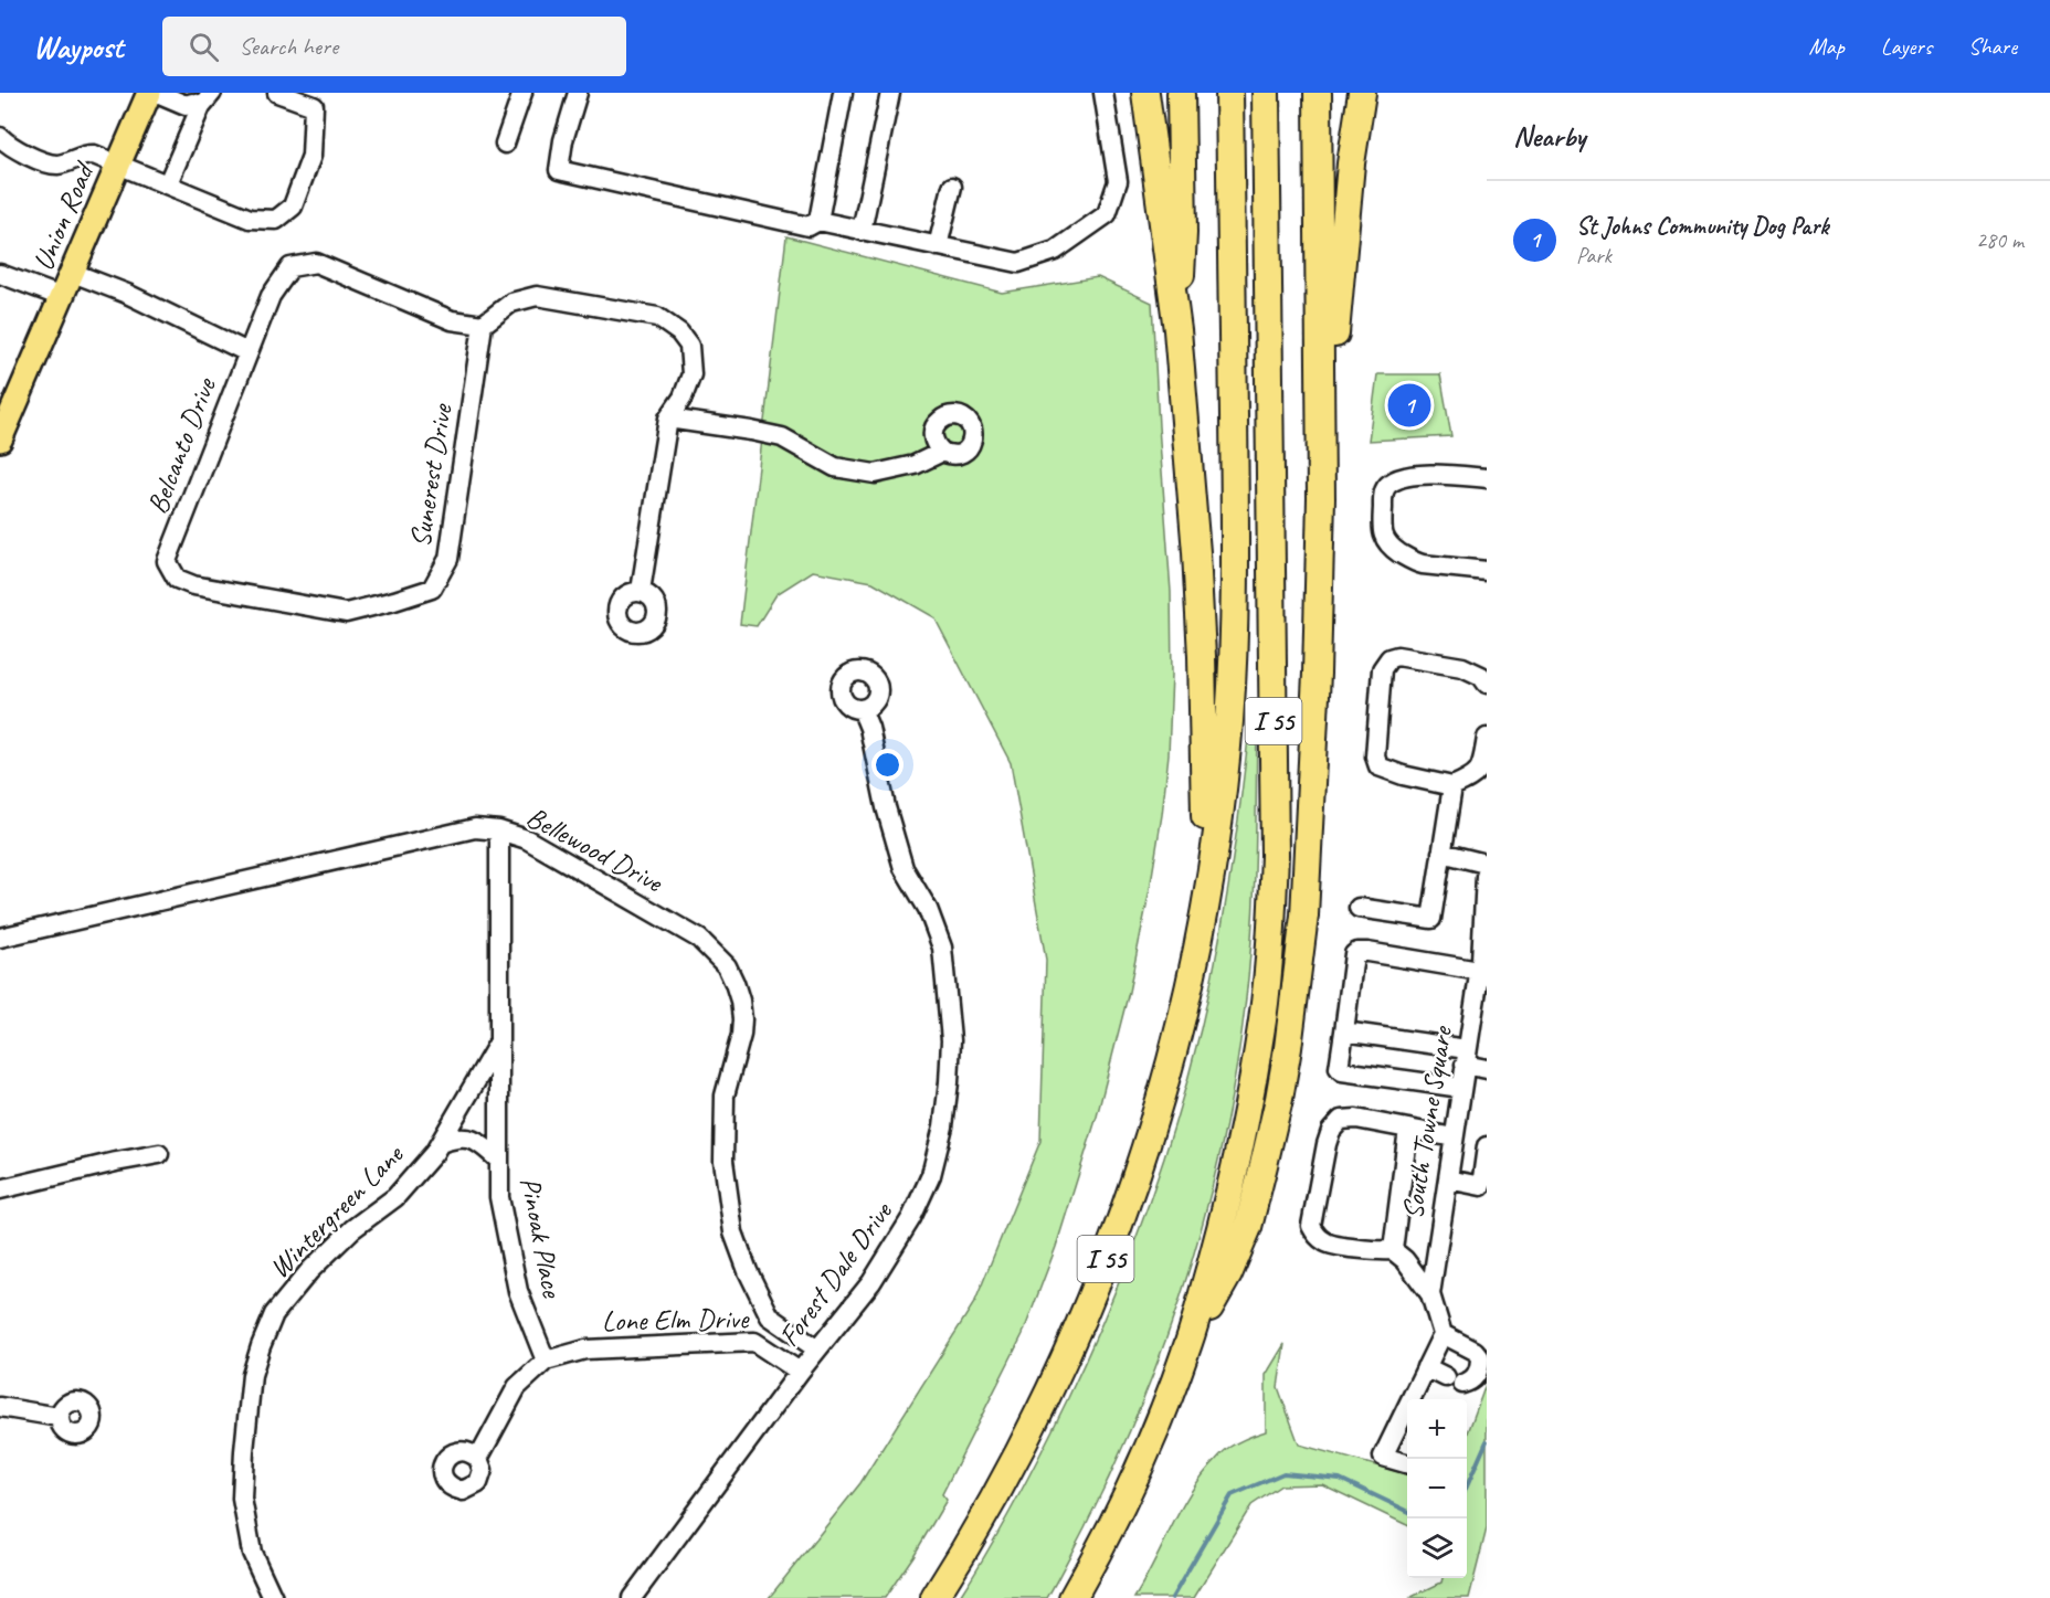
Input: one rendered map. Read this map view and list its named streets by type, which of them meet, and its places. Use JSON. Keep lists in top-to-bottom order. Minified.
{"streets":{"highway":["I 55"],"main road":["Union Road"],"street":["Belcanto Drive","Sunerest Drive","Bellewood Drive","South Towne Square","Wintergreen Lane","Pinoak Place","Forest Dale Drive","Lone Elm Drive"]},"crossings":[["Belcanto Drive","Sunerest Drive"],["Bellewood Drive","Forest Dale Drive"],["Wintergreen Lane","Pinoak Place"],["Pinoak Place","Lone Elm Drive"],["Forest Dale Drive","Lone Elm Drive"]],"page":{"header":"Waypost","search":"Search here","nav":["Map","Layers","Share"],"heading":"Nearby","list":[{"mark":"1","name":"St Johns Community Dog Park","note":"Park","value":"280 m"}],"pins":"1","map_buttons":["+","−"]}}
